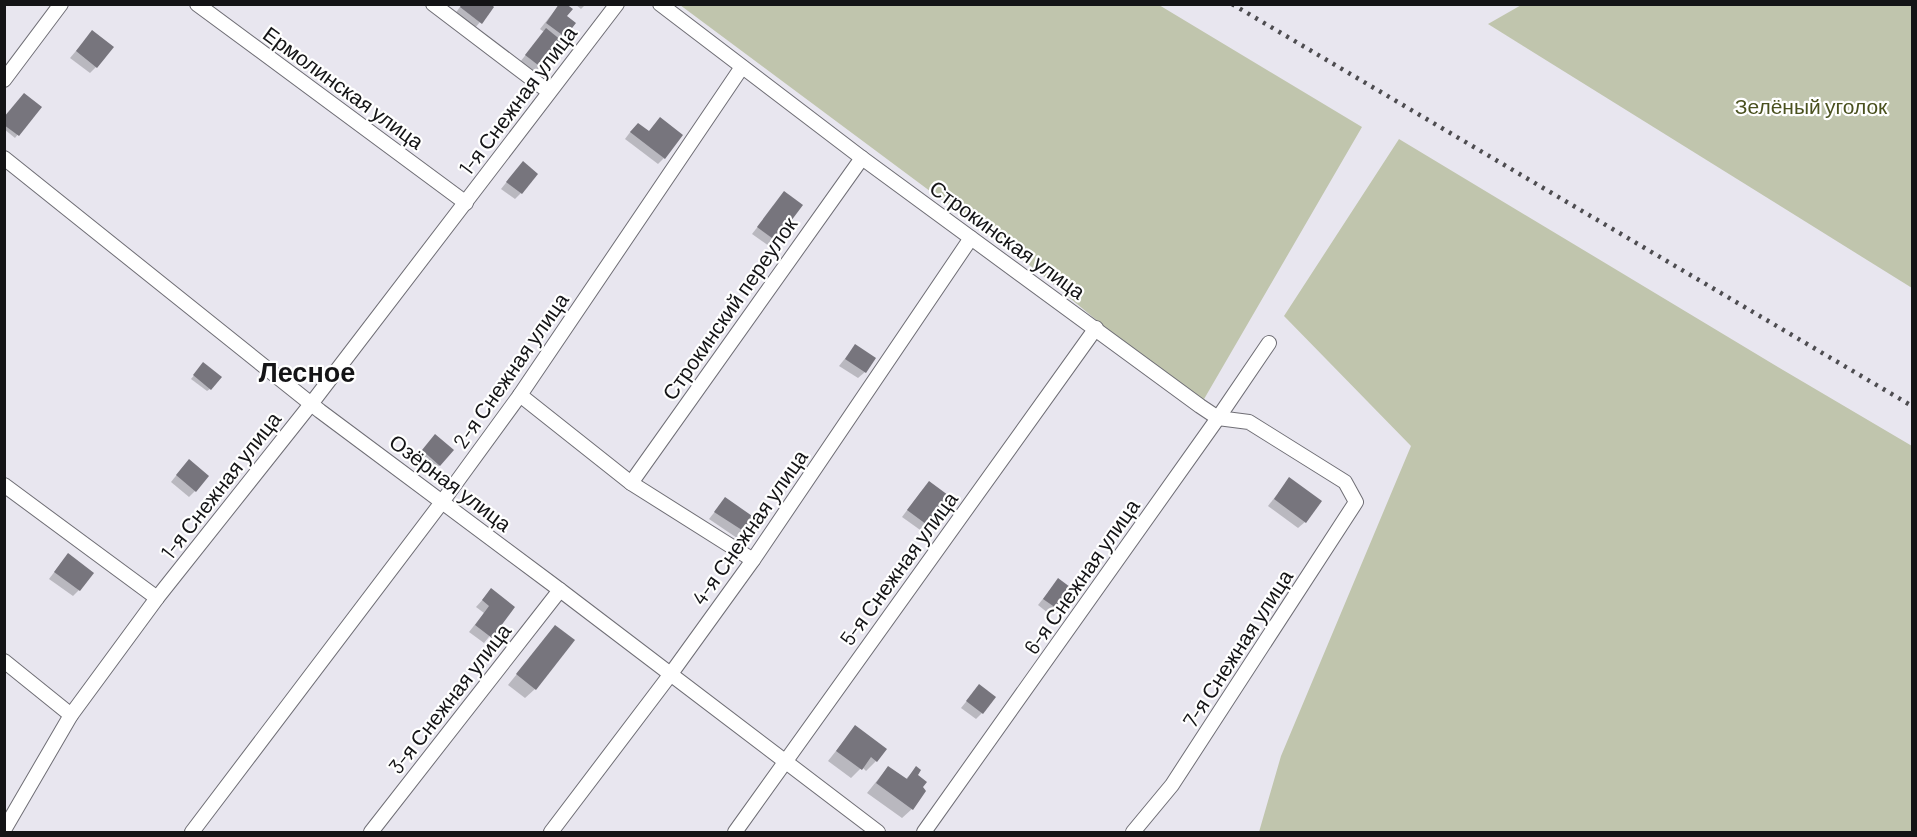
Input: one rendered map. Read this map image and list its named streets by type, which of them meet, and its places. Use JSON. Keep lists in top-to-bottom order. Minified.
{"streets":{"street":["Ермолинская улица","1-я Снежная улица","Строкинская улица","Строкинский переулок","2-я Снежная улица","Озёрная улица","4-я Снежная улица","5-я Снежная улица","6-я Снежная улица","7-я Снежная улица","3-я Снежная улица"]},"crossings":[["Ермолинская улица","1-я Снежная улица"],["1-я Снежная улица","Озёрная улица"],["Строкинская улица","Строкинский переулок"],["Строкинская улица","2-я Снежная улица"],["Строкинская улица","4-я Снежная улица"],["Строкинская улица","5-я Снежная улица"],["Строкинская улица","6-я Снежная улица"],["Строкинская улица","7-я Снежная улица"],["2-я Снежная улица","Озёрная улица"],["Озёрная улица","4-я Снежная улица"],["Озёрная улица","5-я Снежная улица"],["Озёрная улица","3-я Снежная улица"]],"districts":["Лесное"],"parks":["Зелёный уголок"]}
